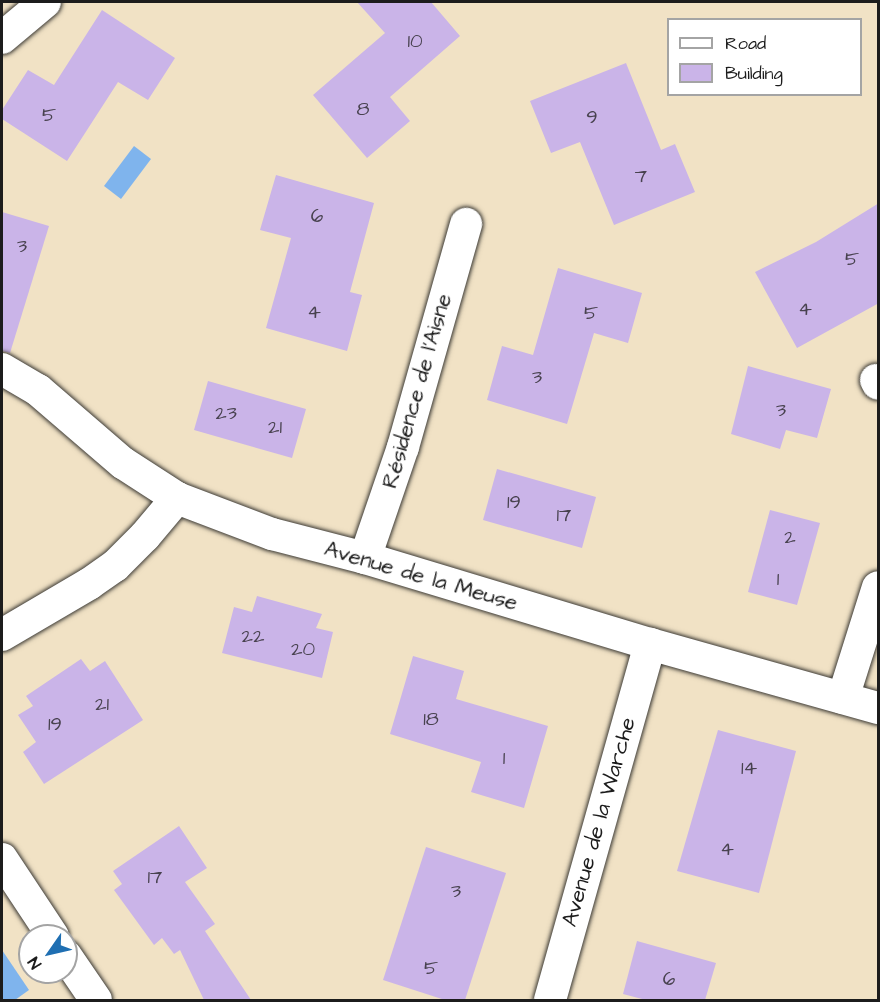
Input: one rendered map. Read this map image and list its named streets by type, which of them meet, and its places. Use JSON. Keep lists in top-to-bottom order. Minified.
{"streets":{"street":["Résidence de l'Aisne","Avenue de la Meuse","Avenue de la Warche"]},"crossings":[["Résidence de l'Aisne","Avenue de la Meuse"],["Avenue de la Meuse","Avenue de la Warche"]],"house_numbers":["10","8","5","9","7","6","3","5","4","4","5","3","3","23","21","19","17","2","1","22","20","21","18","19","1","14","4","17","3","5","6"],"legend":["Road","Building"],"north":"bottom left"}
